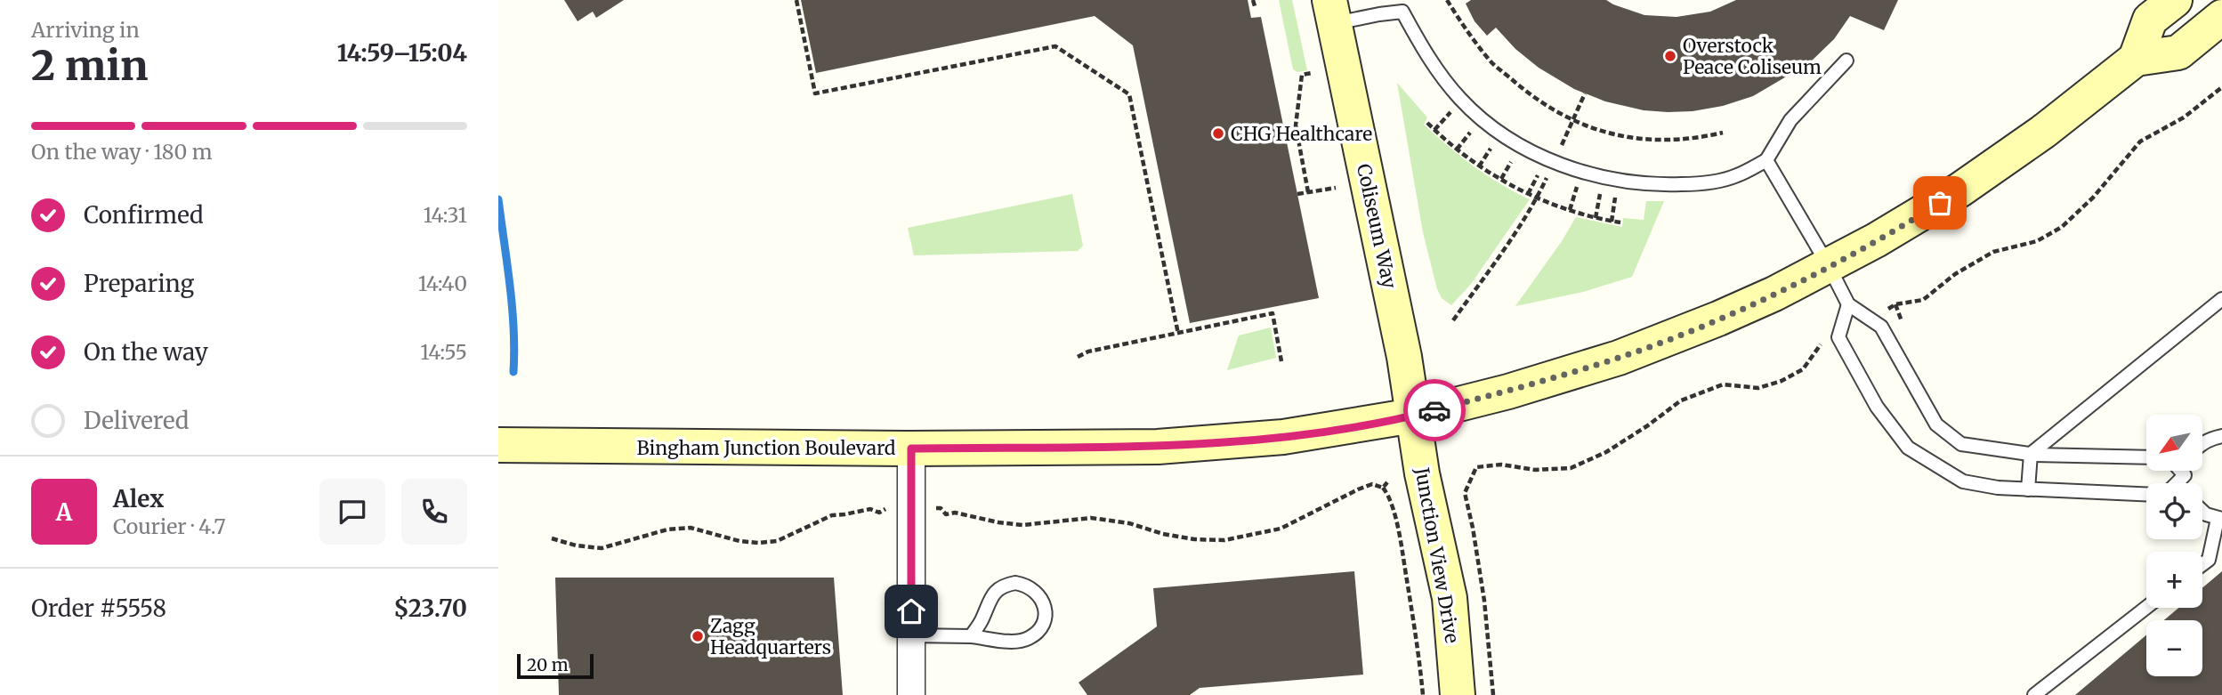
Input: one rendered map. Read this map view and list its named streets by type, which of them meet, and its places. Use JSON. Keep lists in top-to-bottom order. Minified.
{"streets":{"main road":["Coliseum Way","Bingham Junction Boulevard","Junction View Drive"]},"crossings":[["Coliseum Way","Bingham Junction Boulevard"],["Coliseum Way","Junction View Drive"],["Bingham Junction Boulevard","Junction View Drive"]],"places":["Overstock Peace Coliseum","CHG Healthcare","Zagg Headquarters"],"scale_bar":"20 m","north":"bottom left","page":{"heading":["2 min","Arriving in","14:59–15:04"],"panel":["Alex","Courier · 4.7","Order #5558","$23.70"],"bar":"On the way · 180 m","list":[["Confirmed","14:31"],["Preparing","14:40"],["On the way","14:55"],"Delivered"],"map_buttons":["+","−"],"round":"A","scale":"20 m"}}
